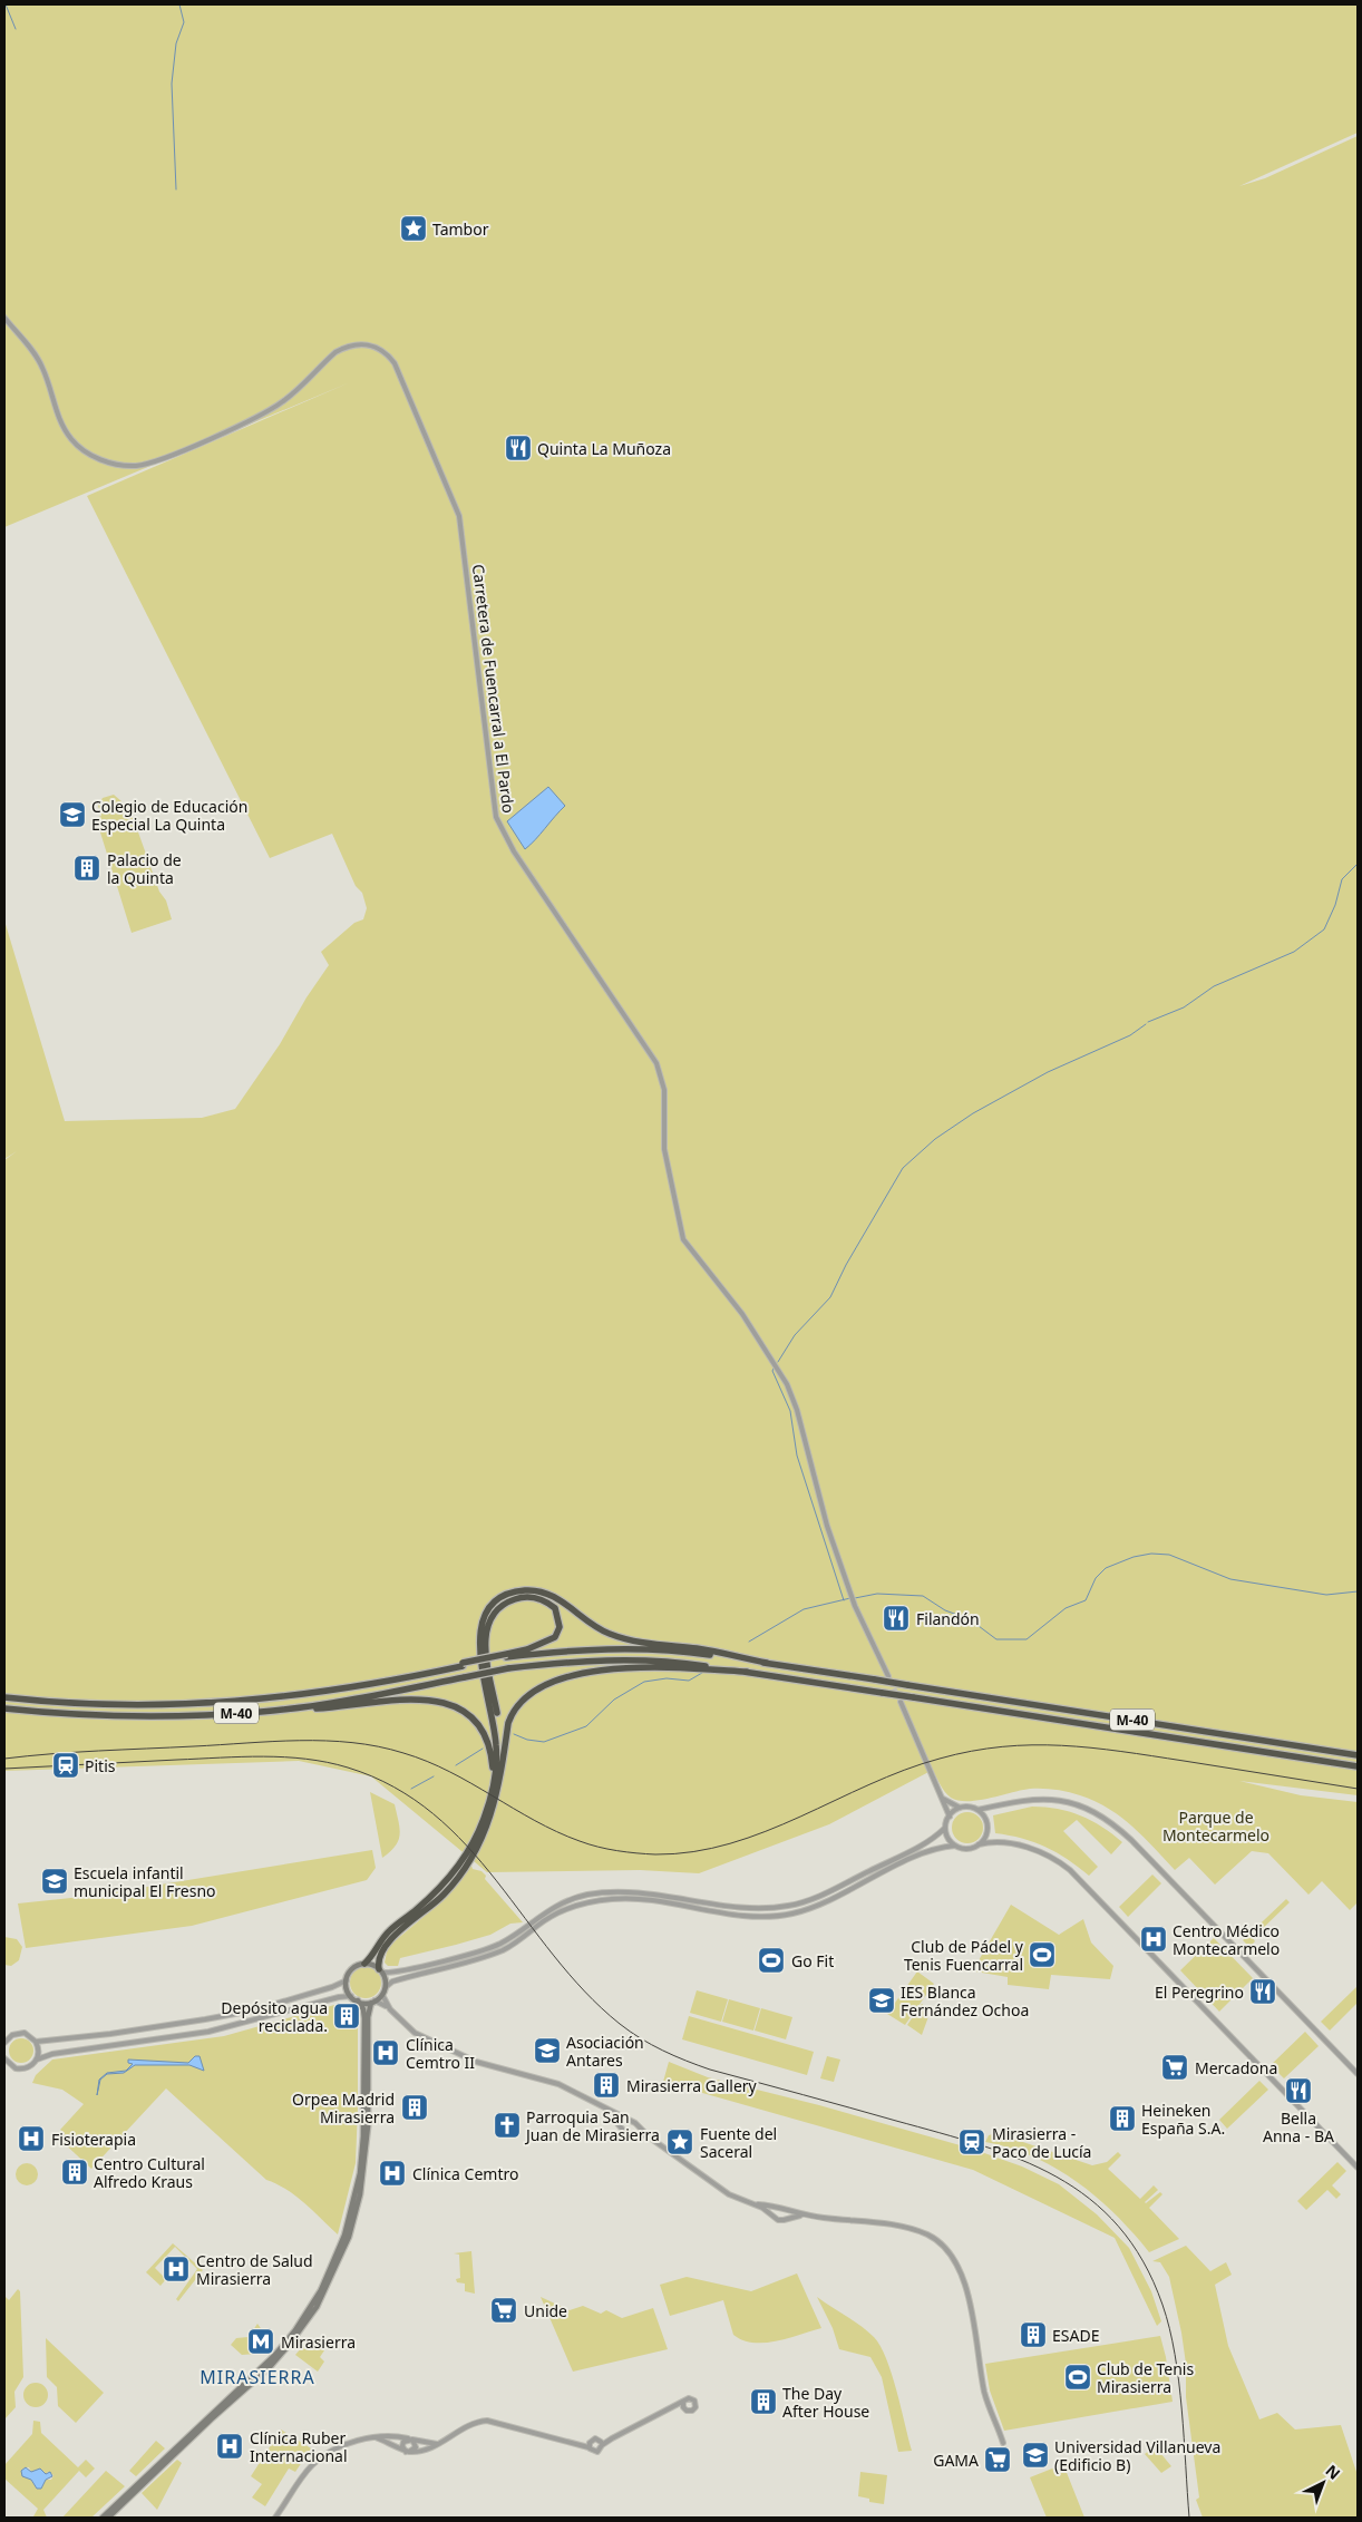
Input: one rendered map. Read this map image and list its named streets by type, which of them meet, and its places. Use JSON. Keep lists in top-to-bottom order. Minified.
{"streets":{"highway":["M-40"],"street":["Carretera de Fuencarral a El Pardo"]},"districts":["MIRASIERRA"],"parks":["Parque de Montecarmelo"],"places":{"place":["Tambor","Fuente del Saceral"],"restaurant":["Quinta La Muñoza","Filandón","El Peregrino","Bella Anna - BA"],"school or university":["Colegio de Educación Especial La Quinta","Escuela infantil municipal El Fresno","IES Blanca Fernández Ochoa","Asociación Antares","Universidad Villanueva (Edificio B)"],"building":["Palacio de la Quinta","Depósito agua reciclada.","Mirasierra Gallery","Orpea Madrid Mirasierra","Heineken España S.A.","Centro Cultural Alfredo Kraus","ESADE","The Day After House"],"station":["Pitis","Mirasierra - Paco de Lucía"],"hospital":["Centro Médico Montecarmelo","Clínica Cemtro II","Fisioterapia","Clínica Cemtro","Centro de Salud Mirasierra","Clínica Ruber Internacional"],"sports":["Club de Pádel y Tenis Fuencarral","Go Fit","Club de Tenis Mirasierra"],"supermarket":["Mercadona","Unide","GAMA"],"church":["Parroquia San Juan de Mirasierra"],"metro station":["Mirasierra"]},"north":"top right"}
